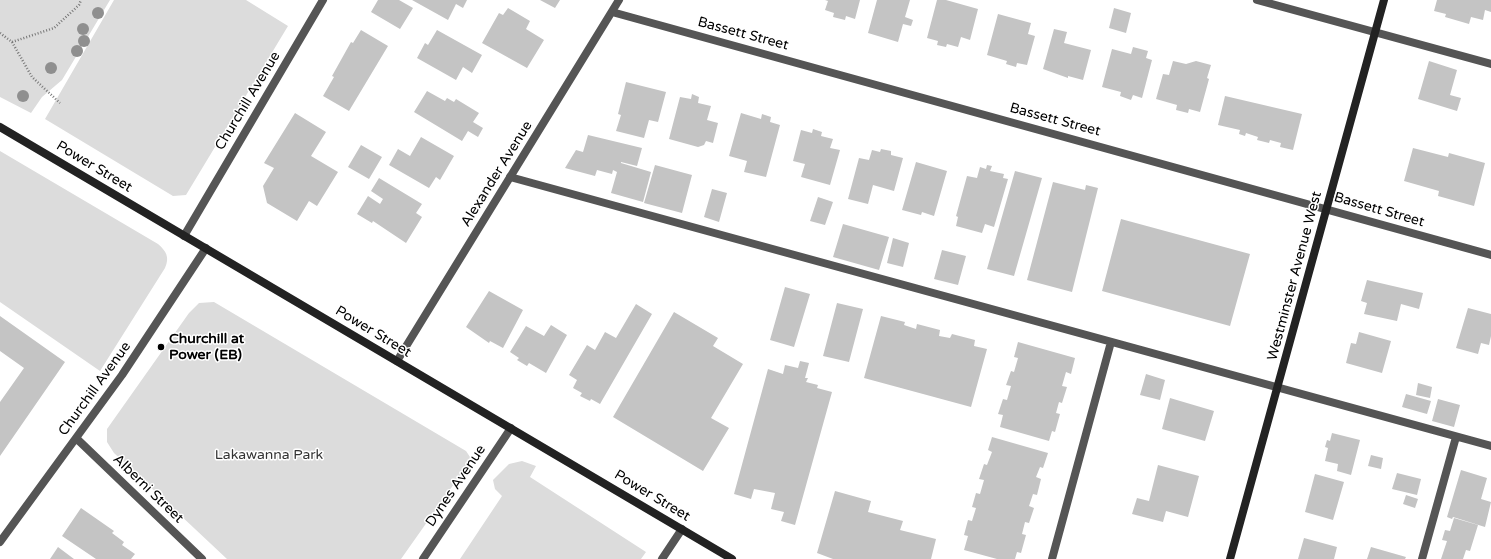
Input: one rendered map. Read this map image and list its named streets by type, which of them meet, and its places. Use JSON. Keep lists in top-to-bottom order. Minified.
{"streets":{"street":["Bassett Street","Churchill Avenue","Power Street","Alexander Avenue","Westminster Avenue West","Dynes Avenue","Alberni Street"]},"crossings":[["Bassett Street","Alexander Avenue"],["Bassett Street","Westminster Avenue West"],["Churchill Avenue","Power Street"],["Churchill Avenue","Alberni Street"],["Power Street","Alexander Avenue"],["Power Street","Dynes Avenue"]],"parks":["Lakawanna Park"],"places":["Churchill at Power (EB)"]}
